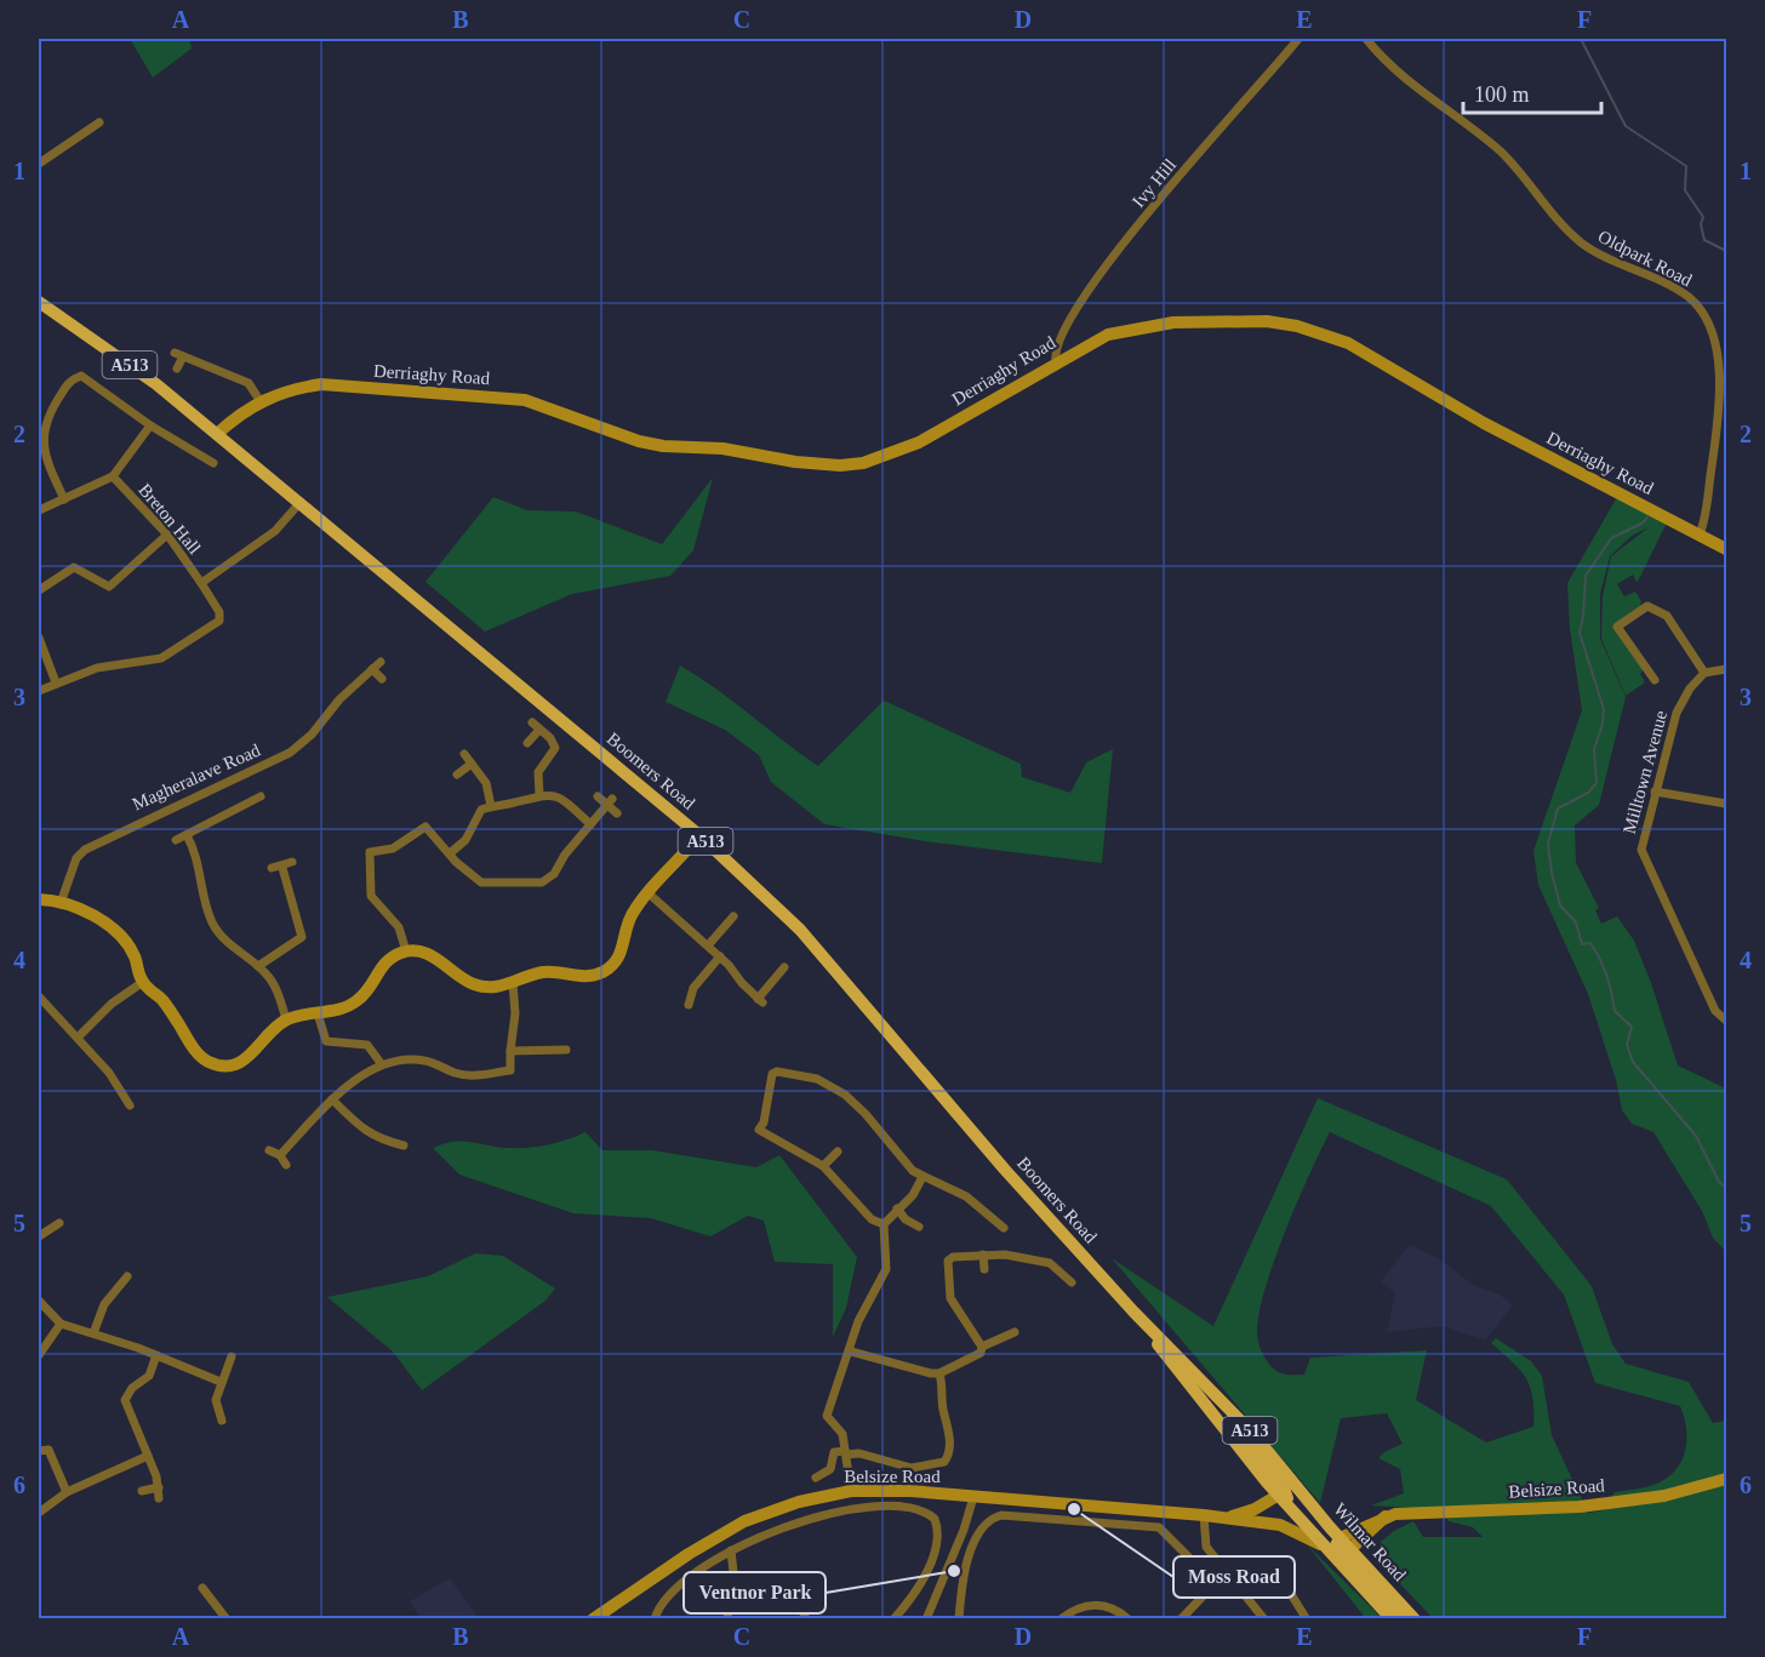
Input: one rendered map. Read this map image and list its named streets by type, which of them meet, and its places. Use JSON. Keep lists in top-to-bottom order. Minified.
{"streets":{"main road":["A513","Boomers Road","Wilmar Road"],"street":["Ivy Hill","Oldpark Road","Derriaghy Road","Breton Hall","Milltown Avenue","Magheralave Road","Belsize Road"]},"crossings":[["Ivy Hill","Derriaghy Road"],["Oldpark Road","Derriaghy Road"],["A513","Derriaghy Road"],["A513","Boomers Road"],["A513","Belsize Road"],["A513","Wilmar Road"],["Derriaghy Road","Boomers Road"],["Breton Hall","Boomers Road"],["Boomers Road","Belsize Road"],["Boomers Road","Wilmar Road"],["Belsize Road","Wilmar Road"]],"places":["Moss Road","Ventnor Park"],"scale_bar":"100 m","grid":{"columns":["A","B","C","D","E","F"],"rows":["1","2","3","4","5","6"]}}
